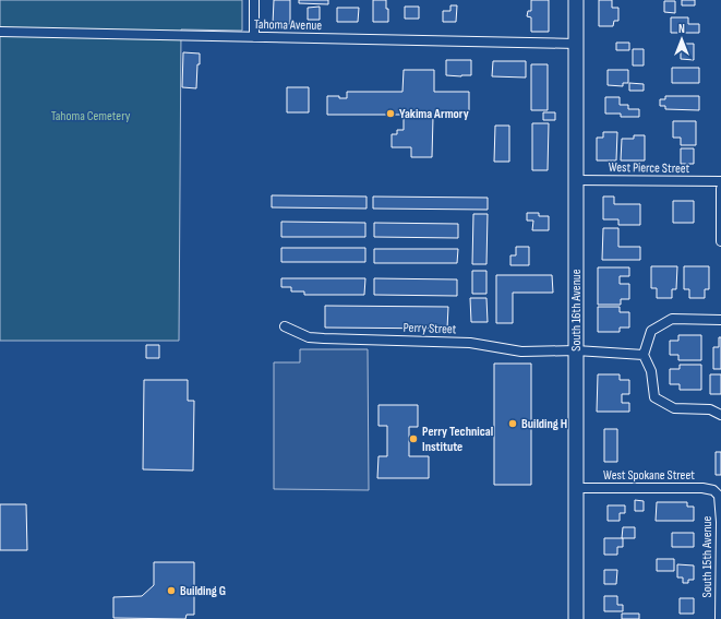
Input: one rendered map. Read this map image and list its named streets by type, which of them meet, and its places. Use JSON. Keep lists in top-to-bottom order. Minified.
{"streets":{"main road":["South 16th Avenue"],"street":["Tahoma Avenue","West Pierce Street","Perry Street","West Spokane Street","South 15th Avenue"]},"crossings":[["Tahoma Avenue","South 16th Avenue"],["West Pierce Street","South 16th Avenue"],["South 16th Avenue","Perry Street"],["South 16th Avenue","West Spokane Street"],["West Spokane Street","South 15th Avenue"]],"parks":["Tahoma Cemetery"],"places":["Yakima Armory","Building H","Perry Technical Institute","Building G"],"north":"top"}
